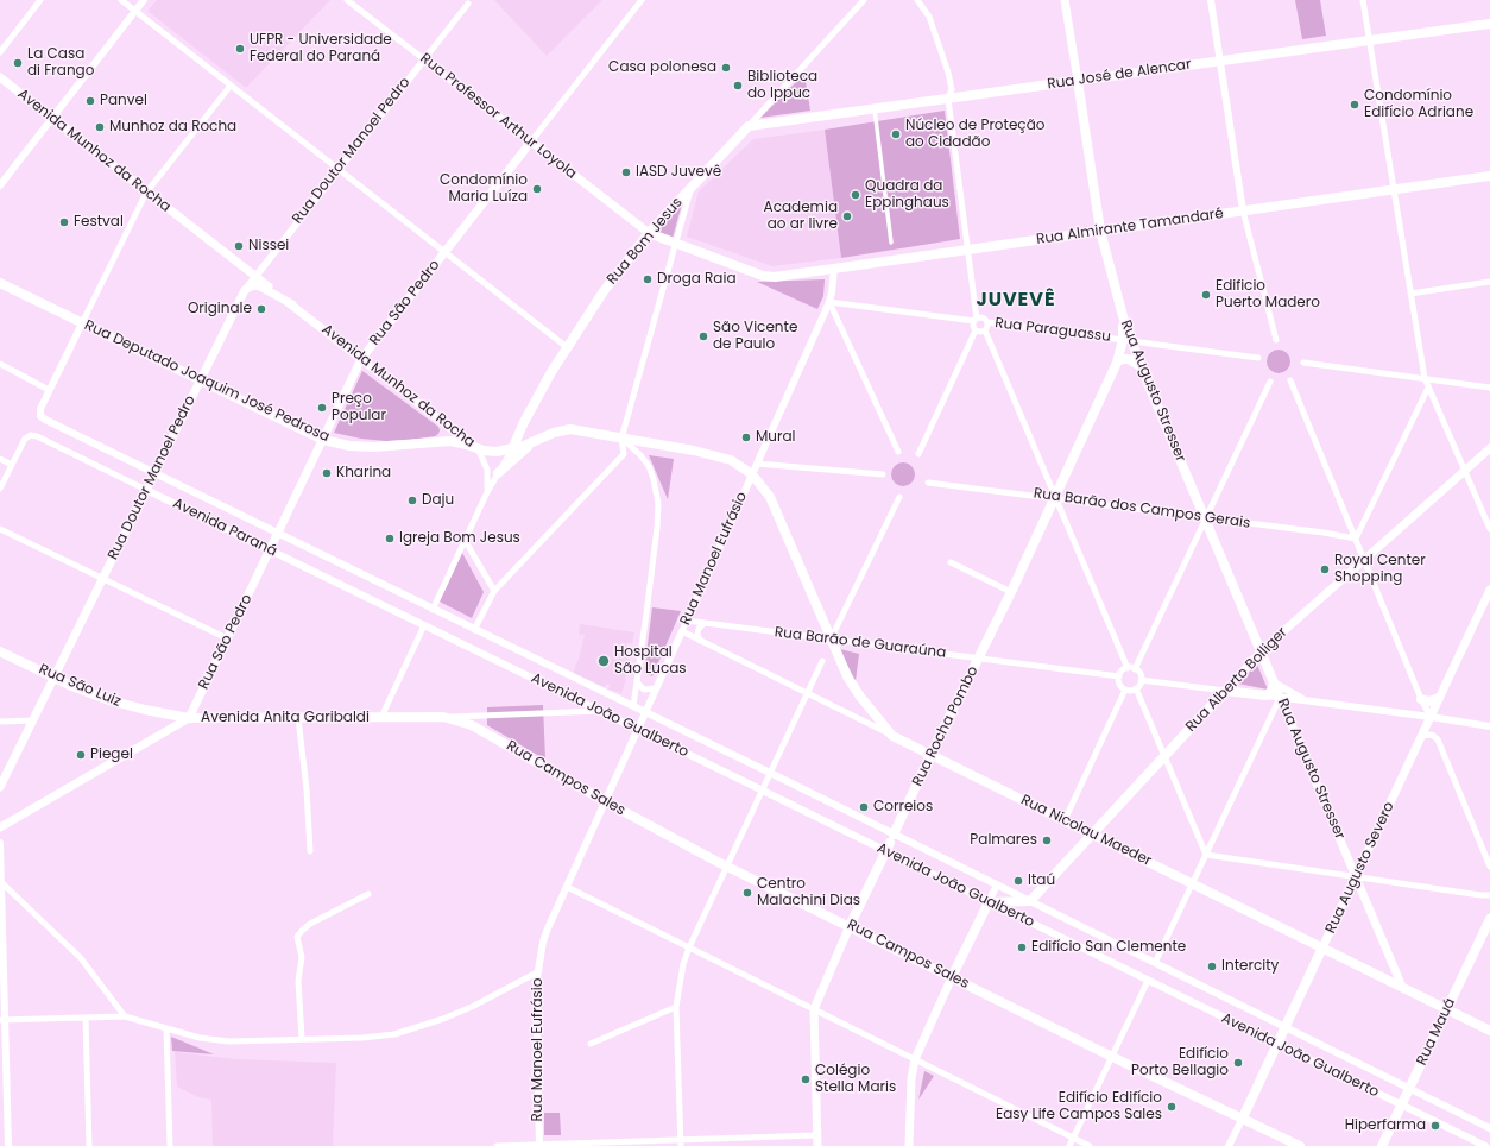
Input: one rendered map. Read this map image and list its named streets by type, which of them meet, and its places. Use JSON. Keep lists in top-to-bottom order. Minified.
{"streets":{"main road":["Rua José de Alencar","Rua Professor Arthur Loyola","Avenida Munhoz da Rocha","Rua Doutor Manoel Pedro","Rua Almirante Tamandaré","Rua Bom Jesus","Rua São Pedro","Rua Deputado Joaquim José Pedrosa","Rua Augusto Stresser","Rua Alberto Bolliger","Rua São Luiz","Avenida Anita Garibaldi","Rua Rocha Pombo","Rua Campos Sales","Rua Nicolau Maeder","Rua Augusto Severo","Rua Mauá"],"street":["Rua Paraguassu","Rua Barão dos Campos Gerais","Avenida Paraná","Rua Manoel Eufrásio","Rua Barão de Guaraúna","Avenida João Gualberto"]},"crossings":[["Rua José de Alencar","Rua Bom Jesus"],["Rua José de Alencar","Rua Augusto Stresser"],["Rua Professor Arthur Loyola","Rua Doutor Manoel Pedro"],["Rua Professor Arthur Loyola","Rua Bom Jesus"],["Rua Professor Arthur Loyola","Rua São Pedro"],["Avenida Munhoz da Rocha","Rua Doutor Manoel Pedro"],["Avenida Munhoz da Rocha","Rua Bom Jesus"],["Avenida Munhoz da Rocha","Rua São Pedro"],["Avenida Munhoz da Rocha","Rua Deputado Joaquim José Pedrosa"],["Rua Doutor Manoel Pedro","Rua Deputado Joaquim José Pedrosa"],["Rua Doutor Manoel Pedro","Avenida Paraná"],["Rua Doutor Manoel Pedro","Rua São Luiz"],["Rua Almirante Tamandaré","Rua Augusto Stresser"],["Rua Almirante Tamandaré","Rua Manoel Eufrásio"],["Rua Bom Jesus","Rua Deputado Joaquim José Pedrosa"],["Rua Bom Jesus","Avenida Paraná"],["Rua Bom Jesus","Avenida João Gualberto"],["Rua São Pedro","Rua Deputado Joaquim José Pedrosa"],["Rua São Pedro","Avenida Paraná"],["Rua São Pedro","Rua São Luiz"],["Rua São Pedro","Avenida Anita Garibaldi"],["Rua Paraguassu","Rua Augusto Stresser"],["Rua Paraguassu","Rua Manoel Eufrásio"],["Rua Paraguassu","Rua Rocha Pombo"],["Rua Augusto Stresser","Rua Barão dos Campos Gerais"],["Rua Augusto Stresser","Rua Alberto Bolliger"],["Rua Augusto Stresser","Rua Rocha Pombo"],["Rua Augusto Stresser","Rua Nicolau Maeder"],["Rua Augusto Stresser","Rua Augusto Severo"],["Rua Barão dos Campos Gerais","Rua Rocha Pombo"],["Avenida Paraná","Avenida João Gualberto"],["Rua Manoel Eufrásio","Rua Barão de Guaraúna"],["Rua Manoel Eufrásio","Avenida João Gualberto"],["Rua Manoel Eufrásio","Rua Campos Sales"],["Rua Manoel Eufrásio","Rua Nicolau Maeder"],["Rua Barão de Guaraúna","Rua Rocha Pombo"],["Rua Alberto Bolliger","Avenida João Gualberto"],["Rua Alberto Bolliger","Rua Nicolau Maeder"],["Rua São Luiz","Avenida Anita Garibaldi"],["Avenida João Gualberto","Avenida Anita Garibaldi"],["Avenida João Gualberto","Rua Rocha Pombo"],["Avenida João Gualberto","Rua Augusto Severo"],["Avenida João Gualberto","Rua Mauá"],["Avenida Anita Garibaldi","Rua Campos Sales"],["Rua Rocha Pombo","Rua Campos Sales"],["Rua Rocha Pombo","Rua Nicolau Maeder"],["Rua Campos Sales","Rua Augusto Severo"],["Rua Nicolau Maeder","Rua Augusto Severo"],["Rua Nicolau Maeder","Rua Mauá"]],"districts":["JUVEVÊ"],"places":["UFPR - Universidade Federal do Paraná","La Casa di Frango","Casa polonesa","Biblioteca do Ippuc","Panvel","Condomínio Edifício Adriane","Munhoz da Rocha","Núcleo de Proteção ao Cidadão","IASD Juvevê","Condomínio Maria Luíza","Quadra da Eppinghaus","Academia ao ar livre","Festval","Nissei","Droga Raia","Edificio Puerto Madero","Originale","São Vicente de Paulo","Preço Popular","Mural","Kharina","Daju","Igreja Bom Jesus","Royal Center Shopping","Hospital São Lucas","Piegel","Correios","Palmares","Itaú","Centro Malachini Dias","Edifício San Clemente","Intercity","Edifício Porto Bellagio","Colégio Stella Maris","Edifício Edifício Easy Life Campos Sales","Hiperfarma"]}
